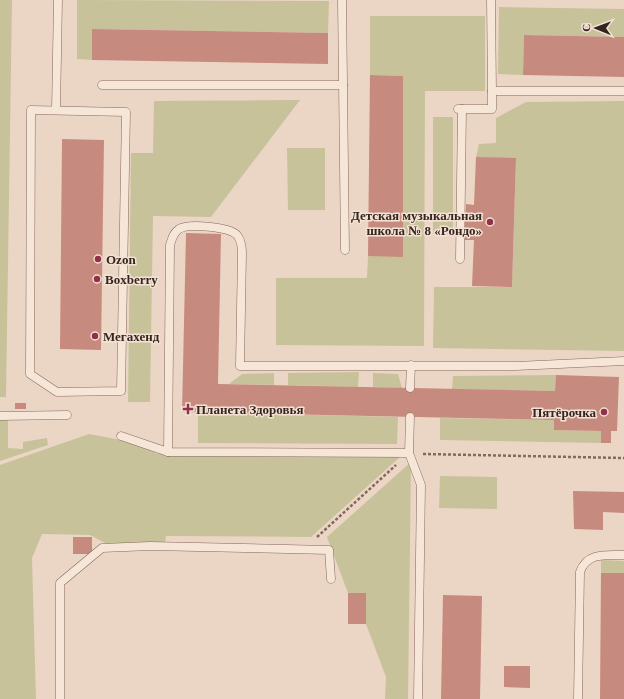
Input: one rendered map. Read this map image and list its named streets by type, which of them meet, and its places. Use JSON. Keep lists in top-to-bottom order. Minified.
{"places":{"other":["Детская музыкальная школа № 8 «Рондо»","Ozon","Boxberry","Мегахенд","Пятёрочка"],"health":["Планета Здоровья"]},"north":"left"}
